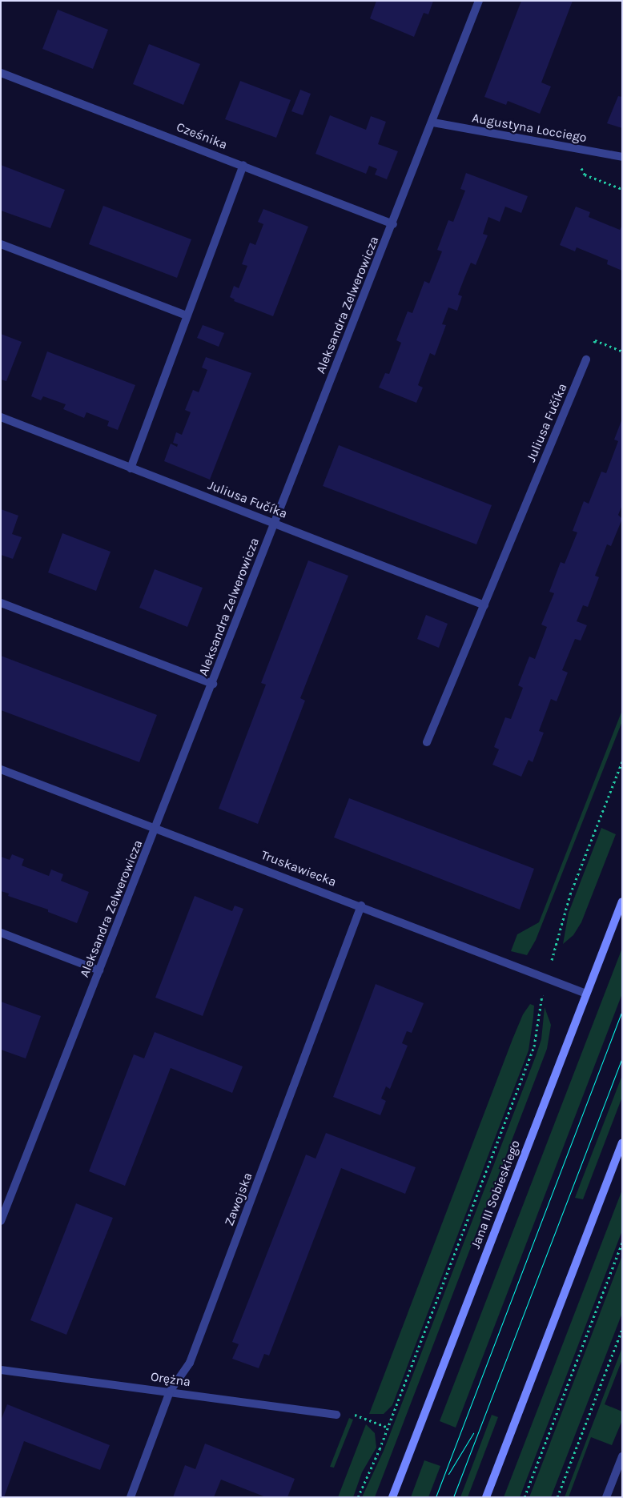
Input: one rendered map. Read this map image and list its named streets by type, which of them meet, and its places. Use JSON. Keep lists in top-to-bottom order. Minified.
{"streets":{"main road":["Jana III Sobieskiego"],"street":["Augustyna Locciego","Cześnika","Aleksandra Zelwerowicza","Juliusa Fučíka","Truskawiecka","Zawojska","Orężna"]},"crossings":[["Augustyna Locciego","Aleksandra Zelwerowicza"],["Cześnika","Aleksandra Zelwerowicza"],["Aleksandra Zelwerowicza","Juliusa Fučíka"],["Aleksandra Zelwerowicza","Truskawiecka"],["Truskawiecka","Jana III Sobieskiego"],["Truskawiecka","Zawojska"],["Zawojska","Orężna"]]}
